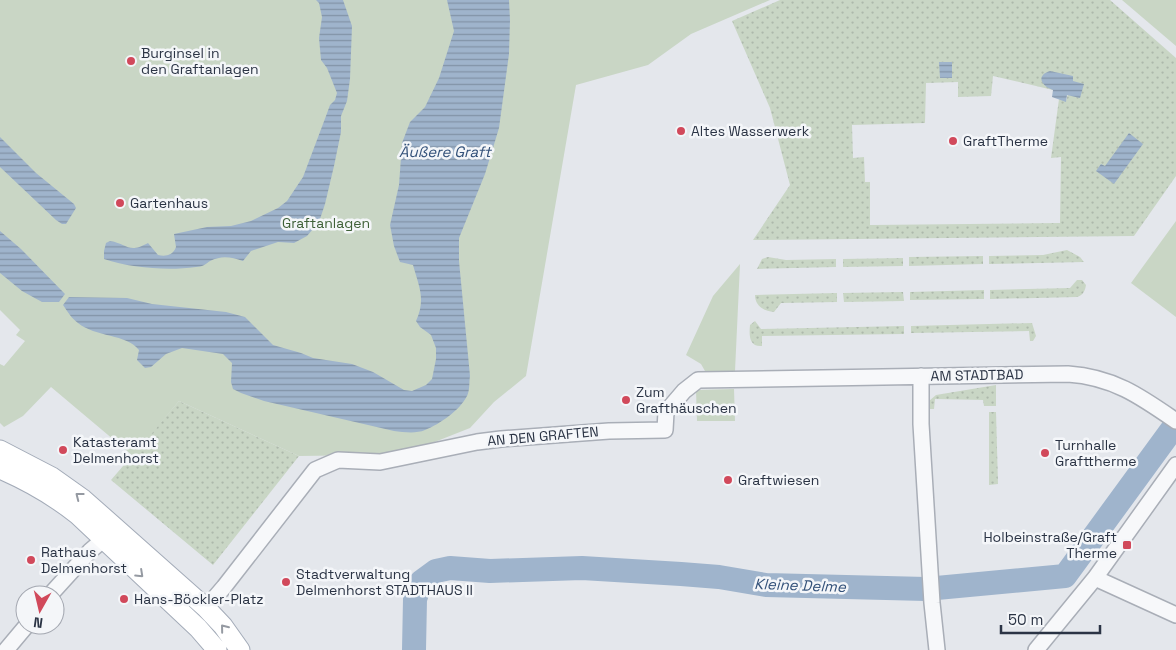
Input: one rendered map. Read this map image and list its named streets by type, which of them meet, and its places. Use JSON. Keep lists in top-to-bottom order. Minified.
{"streets":{"street":["AM STADTBAD","AN DEN GRAFTEN"]},"crossings":[["AM STADTBAD","AN DEN GRAFTEN"]],"water":["Äußere Graft","Kleine Delme"],"parks":["Graftanlagen"],"places":{"other":["Burginsel in den Graftanlagen","Altes Wasserwerk","GraftTherme","Gartenhaus","Zum Grafthäuschen","Katasteramt Delmenhorst","Turnhalle Grafttherme","Graftwiesen","Rathaus Delmenhorst","Stadtverwaltung Delmenhorst STADTHAUS II","Hans-Böckler-Platz"],"transit":["Holbeinstraße/Graft Therme"]},"scale_bar":"50 m","north":"bottom"}
